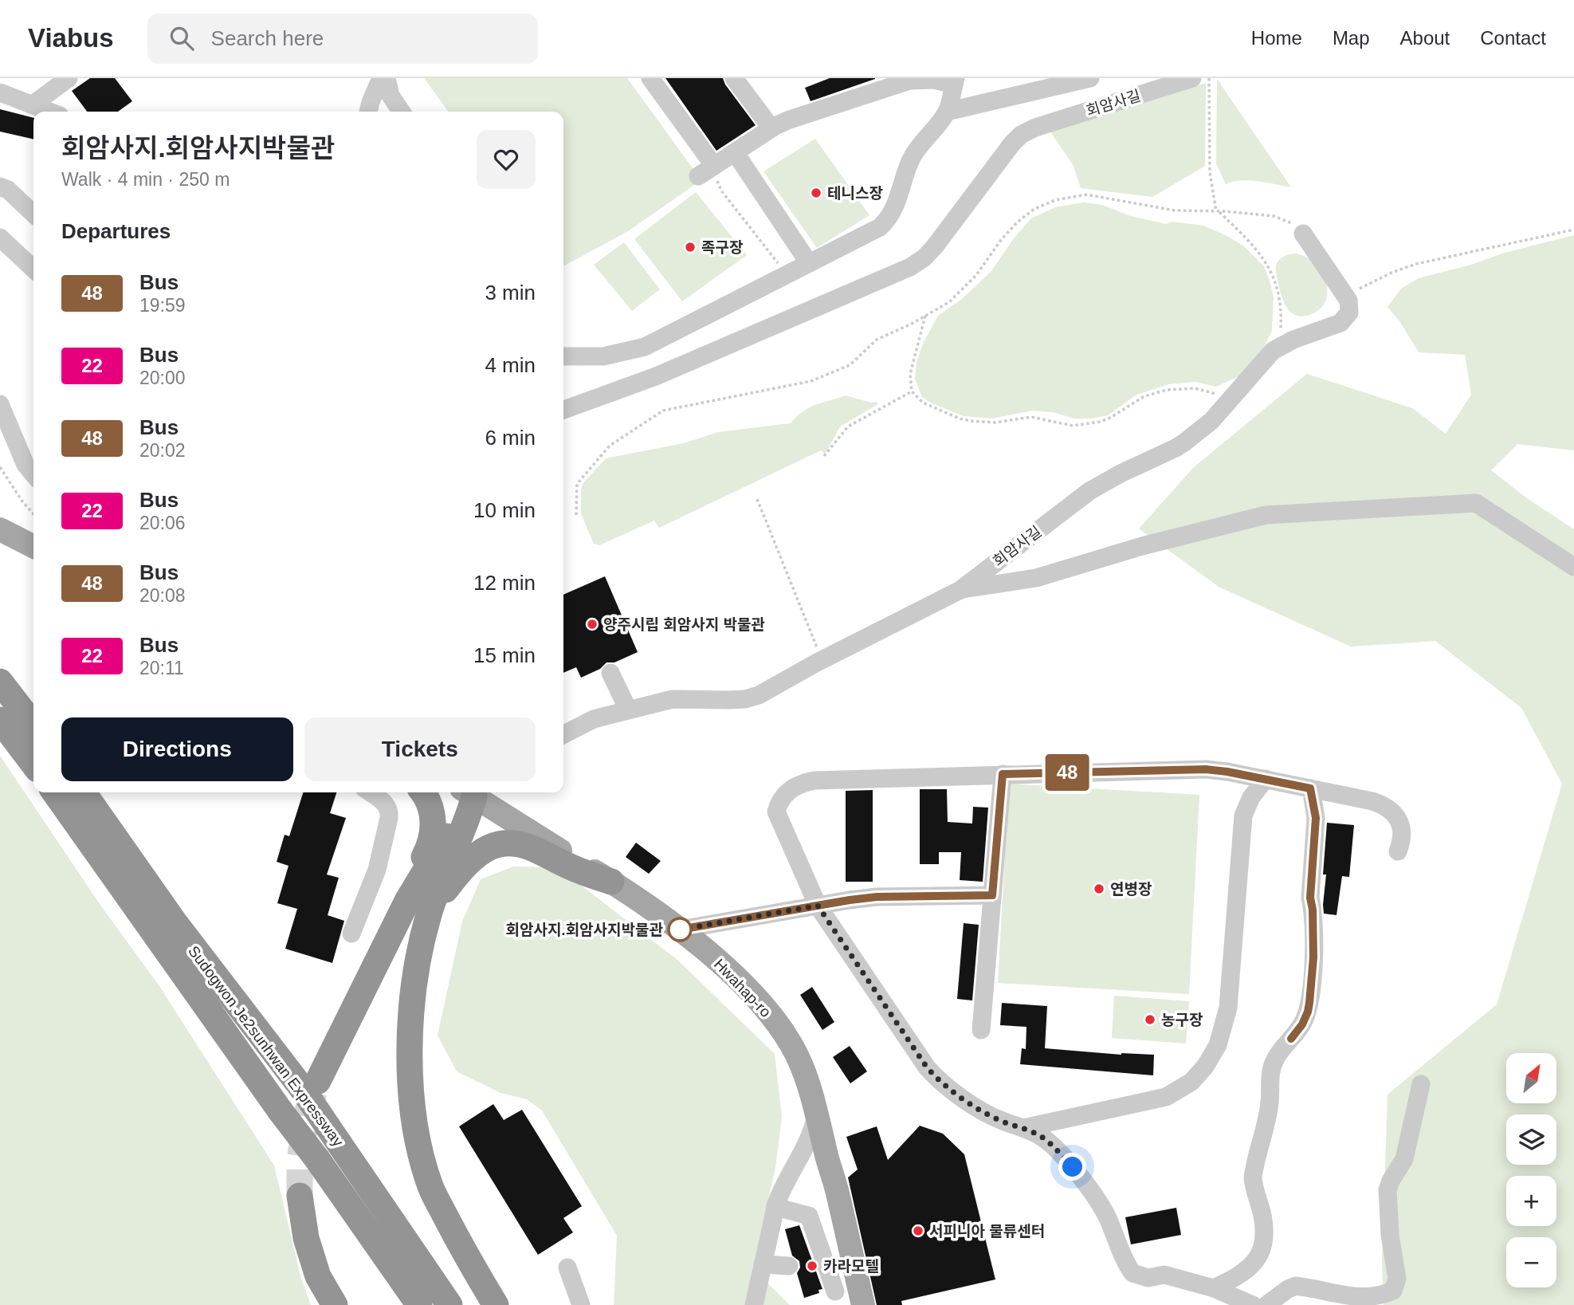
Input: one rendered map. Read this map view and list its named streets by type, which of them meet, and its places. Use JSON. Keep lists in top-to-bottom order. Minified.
{"streets":{"highway":["Sudogwon Je2sunhwan Expressway"],"main road":["Hwahap-ro"],"street":["회암사길"]},"places":["테니스장","족구장","양주시립 회암사지 박물관","연병장","회암사지.회암사지박물관","농구장","서피니아 물류센터","카라모텔"],"lines":["bus line 48"],"north":"top right","page":{"header":"Viabus","search":"Search here","nav":["Home","Map","About","Contact"],"on_map":"48","heading":[["회암사지.회암사지박물관","Walk · 4 min · 250 m"],"Departures"],"list":[{"mark":"48","name":"Bus","note":"19:59","value":"3 min"},{"mark":"22","name":"Bus","note":"20:00","value":"4 min"},{"mark":"48","name":"Bus","note":"20:02","value":"6 min"},{"mark":"22","name":"Bus","note":"20:06","value":"10 min"},{"mark":"48","name":"Bus","note":"20:08","value":"12 min"},{"mark":"22","name":"Bus","note":"20:11","value":"15 min"}],"buttons":["Directions","Tickets"],"map_buttons":["+","−"]}}
